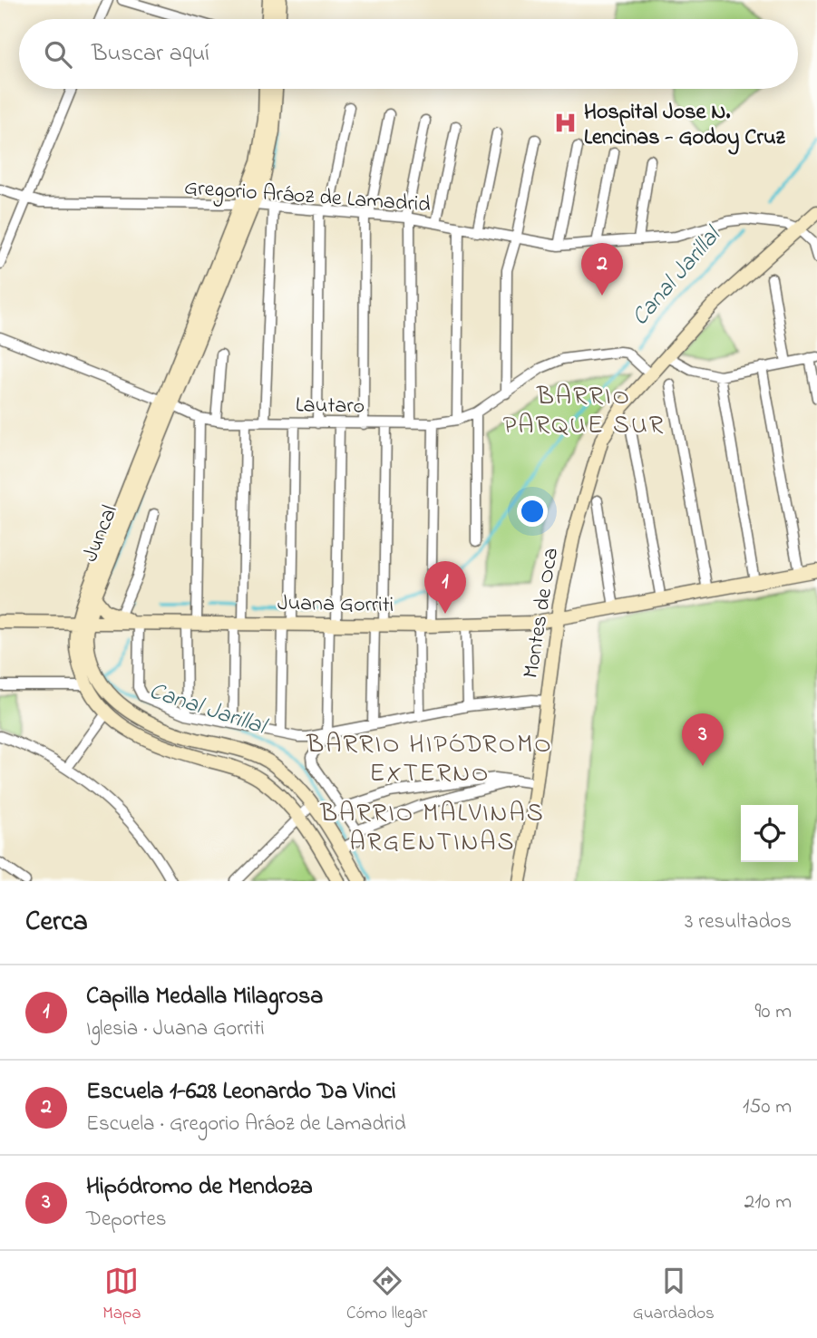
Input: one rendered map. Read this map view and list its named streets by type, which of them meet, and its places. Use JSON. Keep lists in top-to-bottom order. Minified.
{"streets":{"street":["Gregorio Aráoz de Lamadrid","Lautaro","Juncal","Juana Gorriti","Montes de Oca"]},"crossings":[["Gregorio Aráoz de Lamadrid","Juncal"],["Gregorio Aráoz de Lamadrid","Montes de Oca"],["Lautaro","Juncal"],["Lautaro","Montes de Oca"],["Juncal","Juana Gorriti"],["Juana Gorriti","Montes de Oca"]],"districts":["BARRIO PARQUE SUR","BARRIO HIPÓDROMO EXTERNO","BARRIO MALVINAS ARGENTINAS"],"water":["Canal Jarillal"],"places":{"hospital":["Hospital Jose N. Lencinas - Godoy Cruz"]},"page":{"search":"Buscar aquí","pins":["2","1","3"],"heading":["Cerca","3 resultados"],"list":[{"mark":"1","name":"Capilla Medalla Milagrosa","note":"Iglesia · Juana Gorriti","value":"90 m"},{"mark":"2","name":"Escuela 1-628 Leonardo Da Vinci","note":"Escuela · Gregorio Aráoz de Lamadrid","value":"150 m"},{"mark":"3","name":"Hipódromo de Mendoza","note":"Deportes","value":"210 m"}],"nav":["Mapa","Cómo llegar","Guardados"]}}
